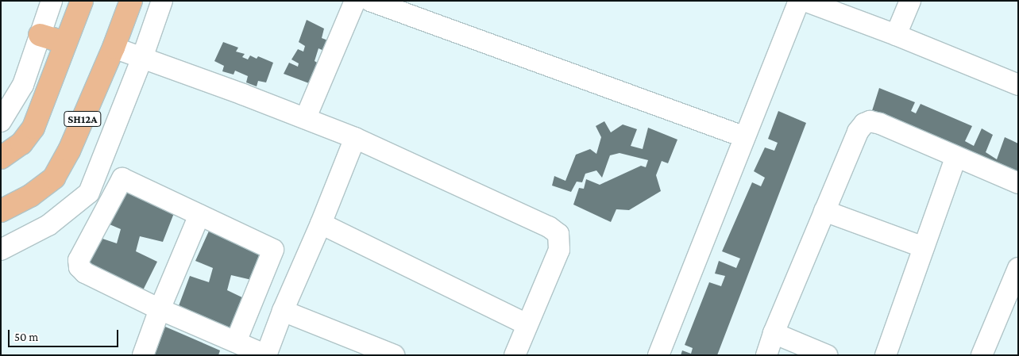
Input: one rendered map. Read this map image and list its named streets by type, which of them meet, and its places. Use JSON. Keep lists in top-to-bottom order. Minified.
{"streets":{"main road":["SH12A"]},"scale_bar":"50 m"}
